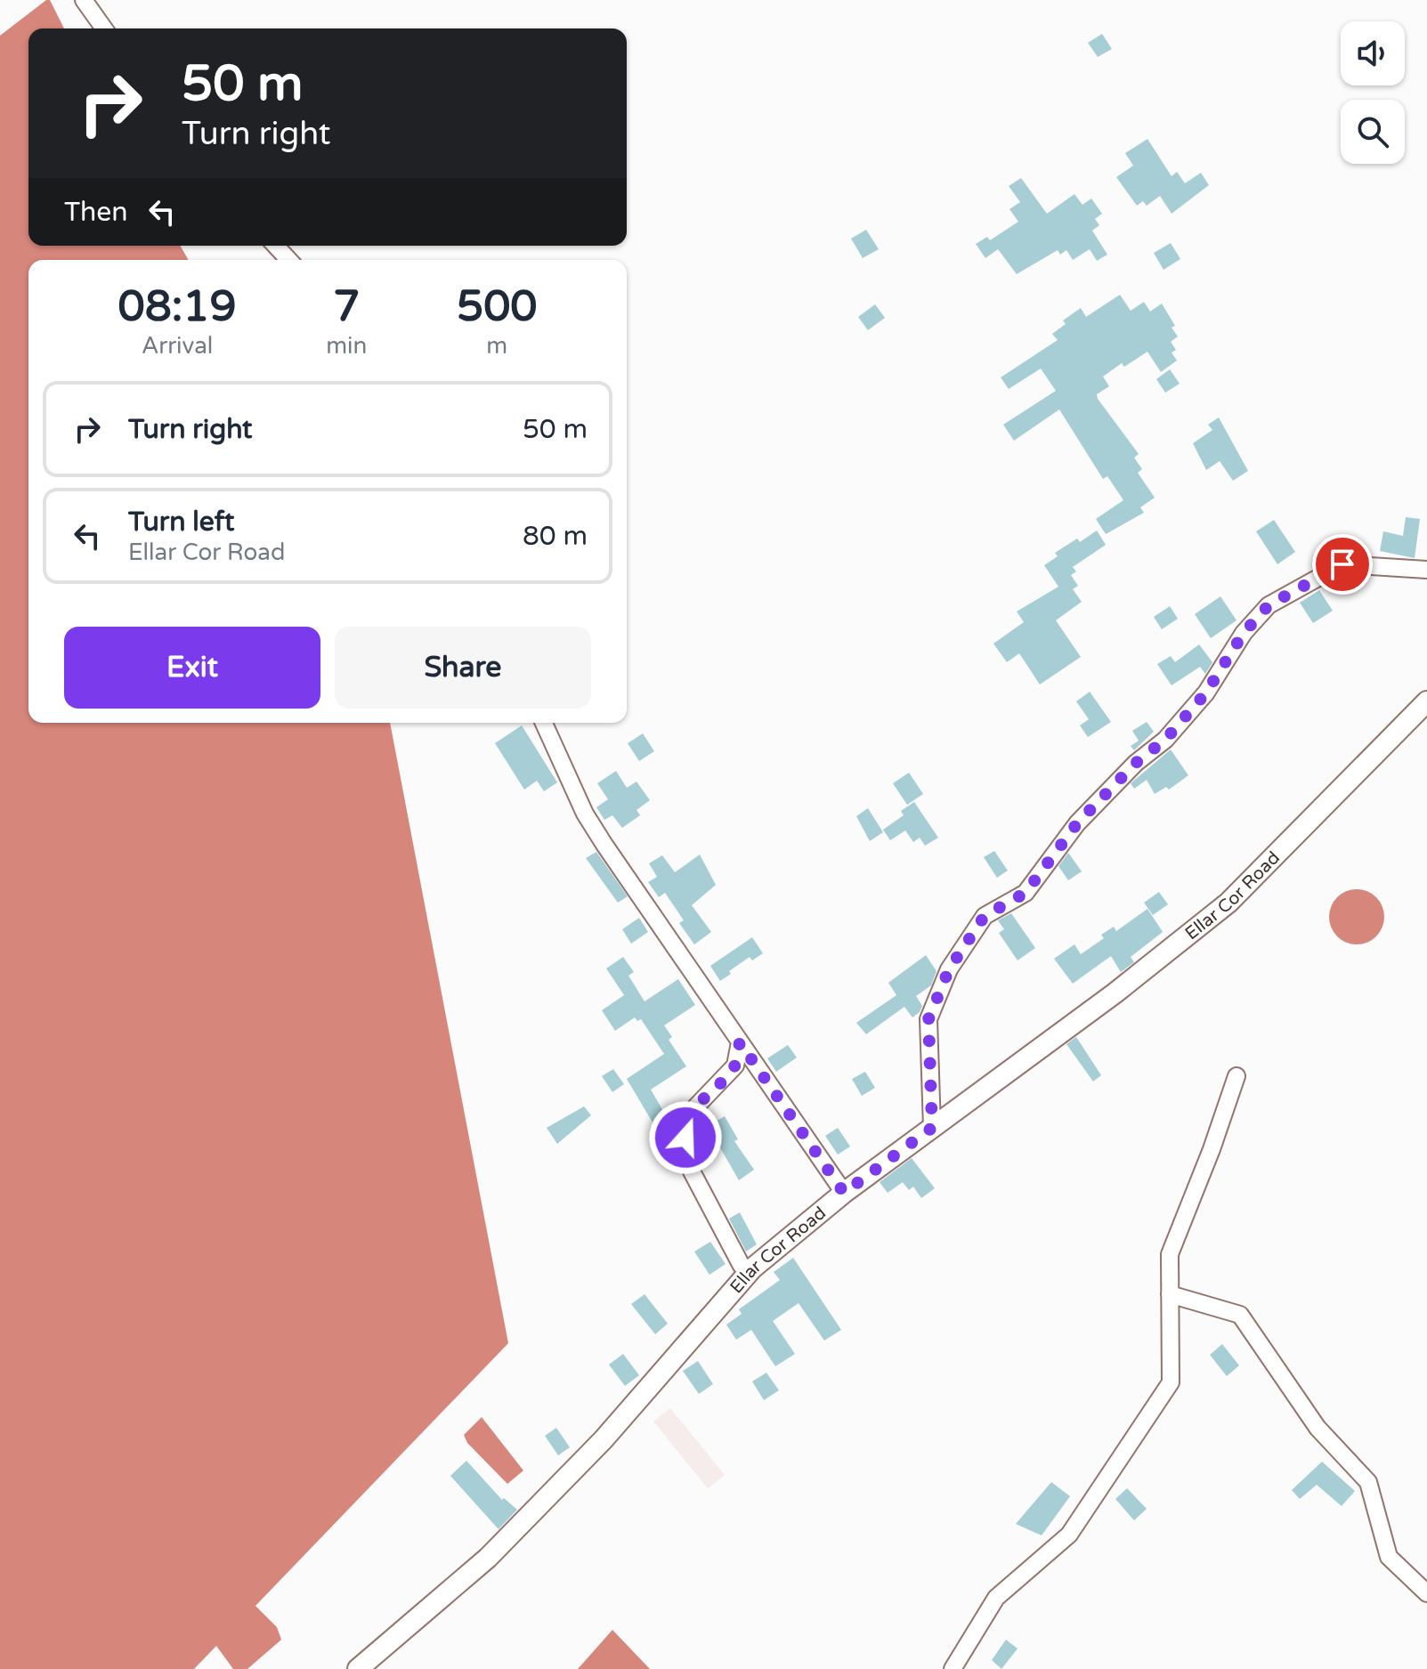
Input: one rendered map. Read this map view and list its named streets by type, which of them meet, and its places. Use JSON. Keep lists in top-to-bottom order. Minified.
{"streets":{"main road":["Ellar Cor Road"]},"page":{"turn":["50 m","Turn right"],"then":"Then","eta":["08:19","Arrival","7","min","500","m"],"list":[{"name":"Turn right","value":"50 m"},{"name":"Turn left","note":"Ellar Cor Road","value":"80 m"}],"buttons":["Exit","Share"]}}
